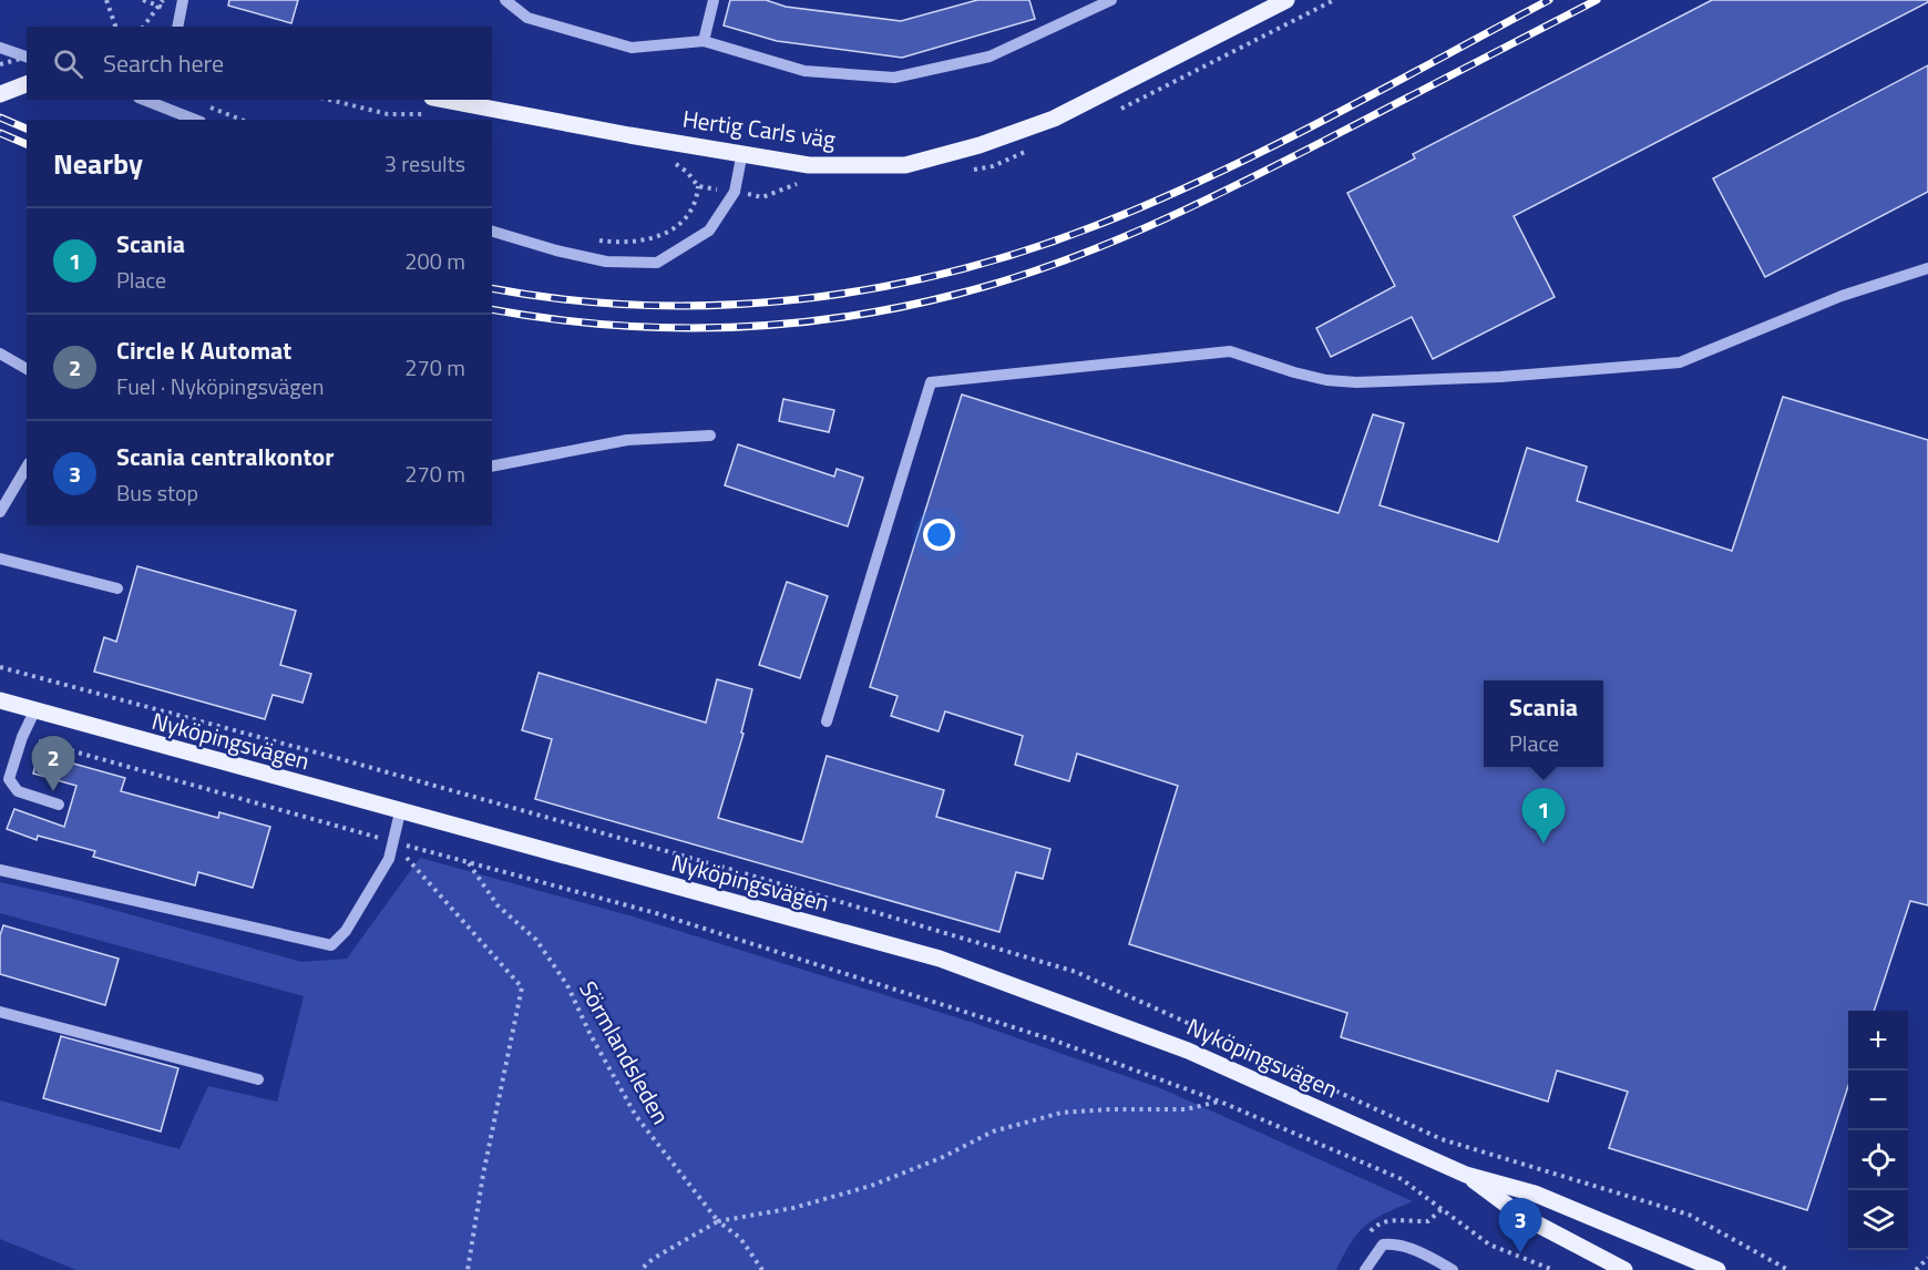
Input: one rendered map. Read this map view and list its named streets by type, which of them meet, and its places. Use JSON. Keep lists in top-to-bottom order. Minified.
{"streets":{"main road":["Hertig Carls väg","Nyköpingsvägen"],"path":["Sörmlandsleden"]},"page":{"search":"Search here","heading":["Nearby","3 results"],"list":[{"mark":"1","name":"Scania","note":"Place","value":"200 m"},{"mark":"2","name":"Circle K Automat","note":"Fuel · Nyköpingsvägen","value":"270 m"},{"mark":"3","name":"Scania centralkontor","note":"Bus stop","value":"270 m"}],"popup":["Scania","Place"],"pins":["2","1","3"],"map_buttons":["+","−"]}}
